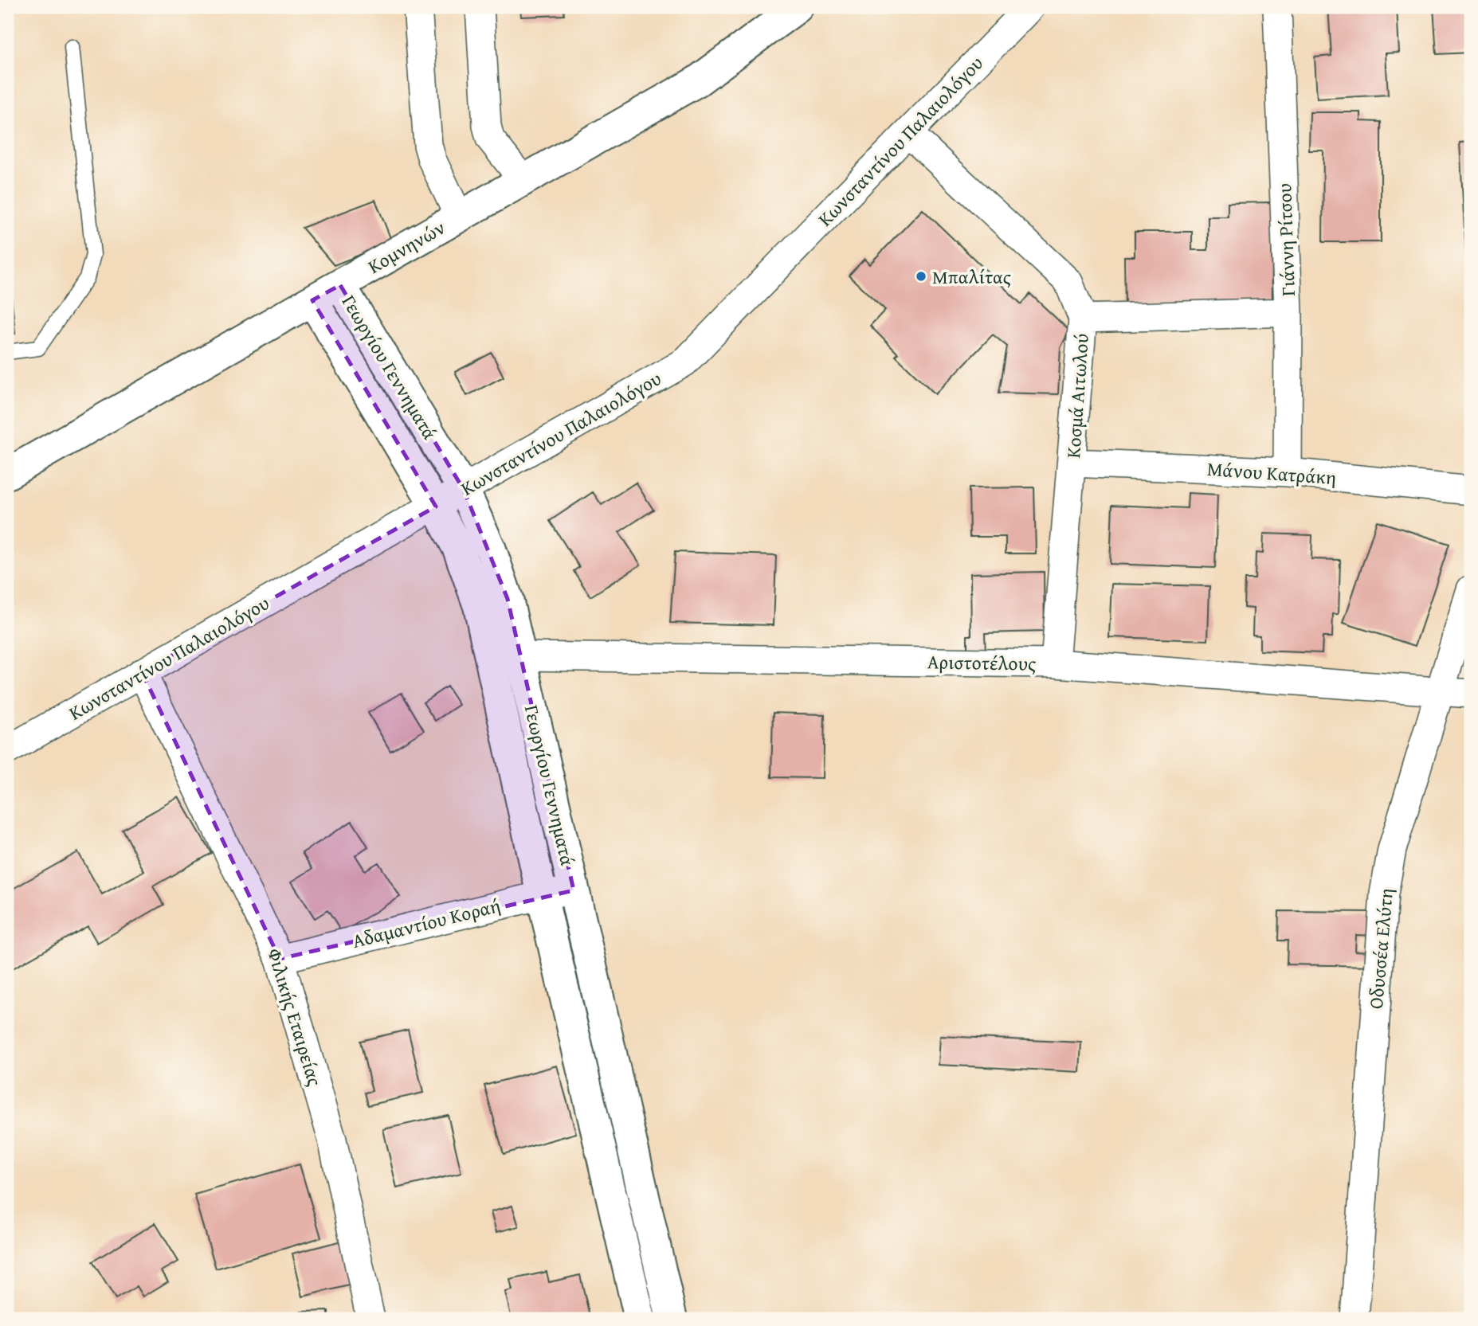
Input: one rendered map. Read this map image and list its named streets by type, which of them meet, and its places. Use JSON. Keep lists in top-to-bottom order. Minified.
{"streets":{"street":["Κωνσταντίνου Παλαιολόγου","Γιάννη Ρίτσου","Κομνηνών","Γεωργίου Γεννηματά","Κοσμά Αιτωλού","Μάνου Κατράκη","Αριστοτέλους","Αδαμαντίου Κοραή","Οδυσσέα Ελύτη","Φιλικής Εταιρείας"]},"crossings":[["Κωνσταντίνου Παλαιολόγου","Γεωργίου Γεννηματά"],["Κωνσταντίνου Παλαιολόγου","Κοσμά Αιτωλού"],["Κωνσταντίνου Παλαιολόγου","Φιλικής Εταιρείας"],["Γιάννη Ρίτσου","Μάνου Κατράκη"],["Κομνηνών","Γεωργίου Γεννηματά"],["Γεωργίου Γεννηματά","Αριστοτέλους"],["Γεωργίου Γεννηματά","Αδαμαντίου Κοραή"],["Κοσμά Αιτωλού","Μάνου Κατράκη"],["Κοσμά Αιτωλού","Αριστοτέλους"],["Αριστοτέλους","Οδυσσέα Ελύτη"],["Αδαμαντίου Κοραή","Φιλικής Εταιρείας"]],"places":["Μπαλίτας"]}
